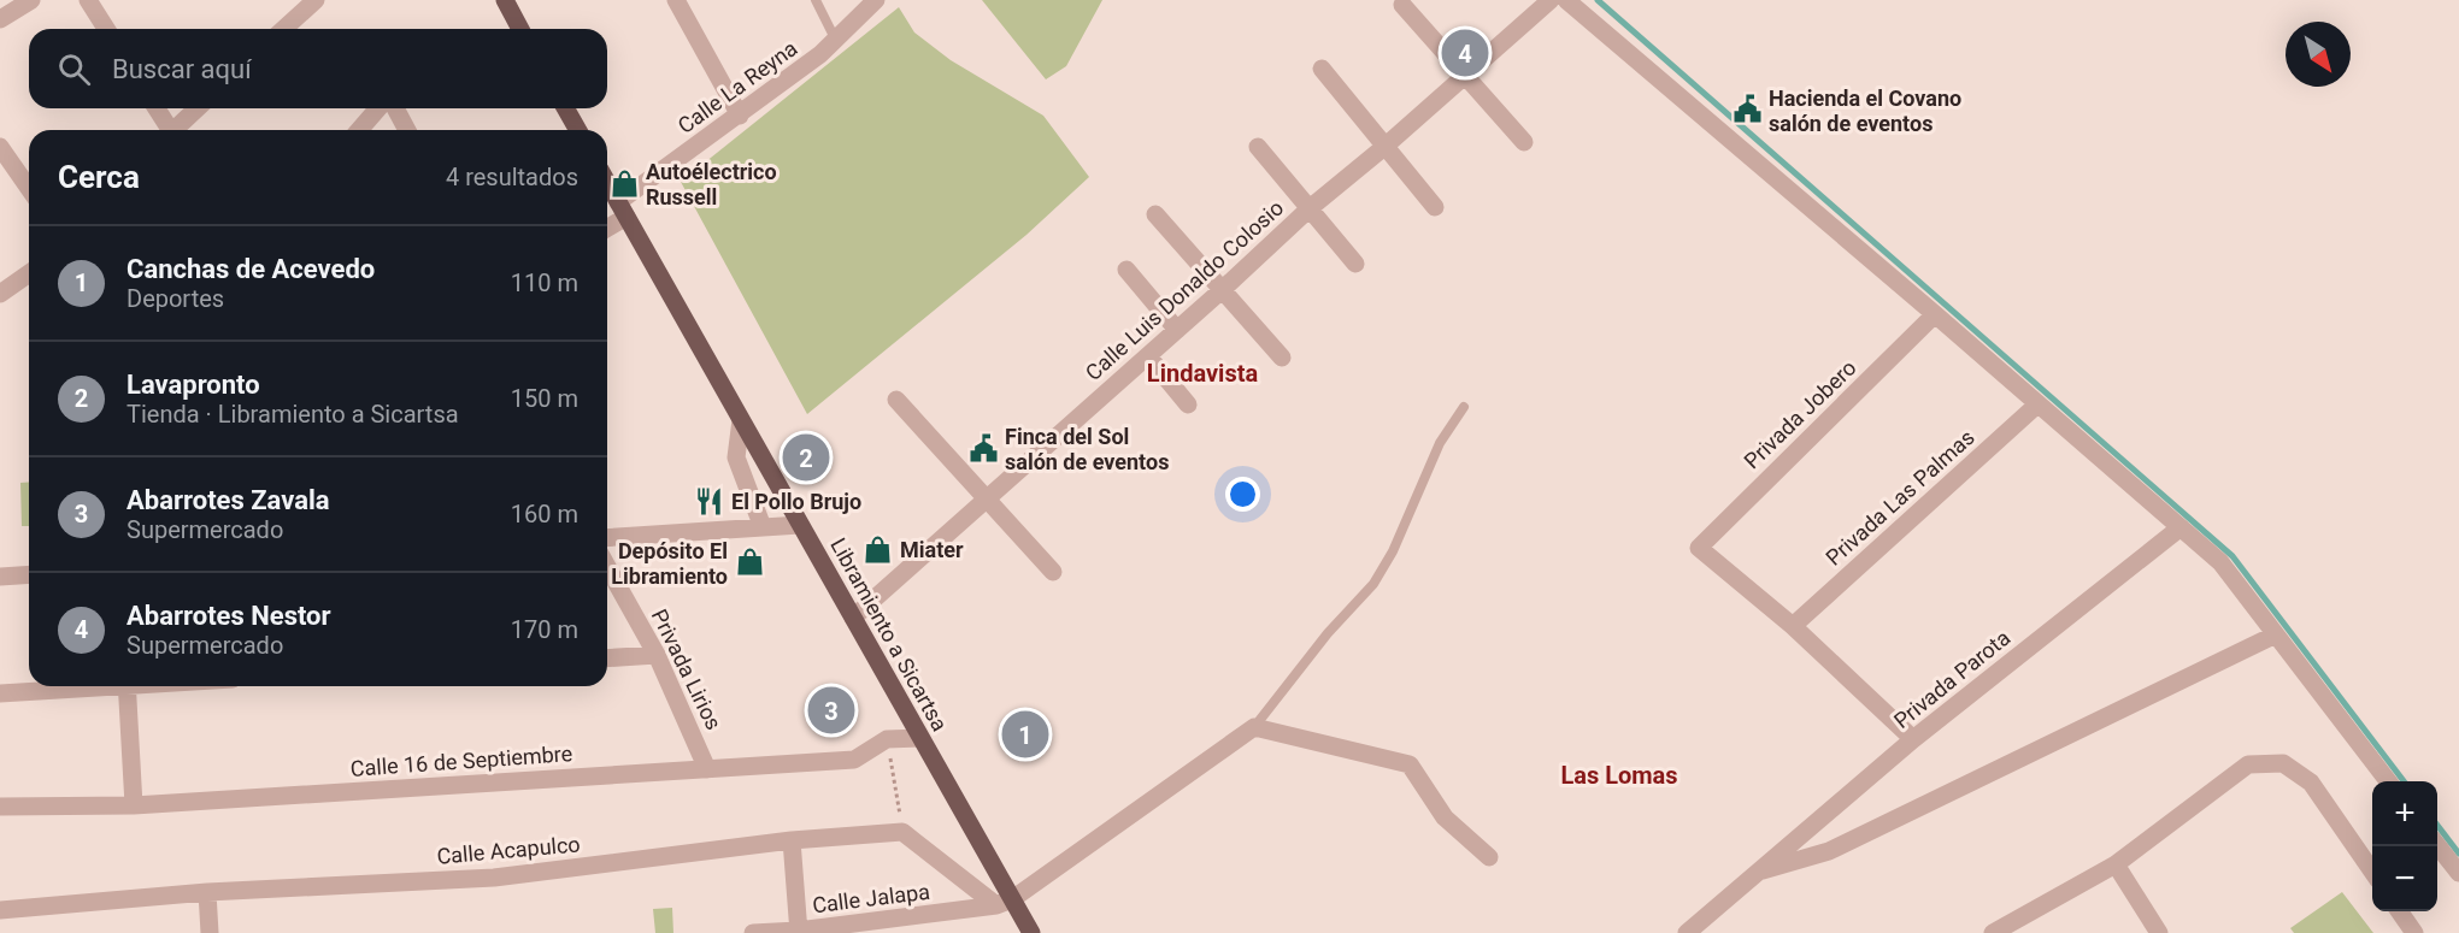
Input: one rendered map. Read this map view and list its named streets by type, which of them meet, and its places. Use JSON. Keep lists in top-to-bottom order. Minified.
{"streets":{"main road":["Libramiento a Sicartsa"],"street":["Calle La Reyna","Calle Luis Donaldo Colosio","Privada Jobero","Privada Las Palmas","Privada Lirios","Privada Parota","Calle 16 de Septiembre","Calle Acapulco","Calle Jalapa"]},"crossings":[["Calle La Reyna","Libramiento a Sicartsa"],["Calle Luis Donaldo Colosio","Libramiento a Sicartsa"],["Privada Jobero","Privada Las Palmas"],["Libramiento a Sicartsa","Calle Jalapa"],["Privada Lirios","Calle 16 de Septiembre"]],"districts":["Lindavista","Las Lomas"],"places":{"public building":["Hacienda el Covano salón de eventos","Finca del Sol salón de eventos"],"shop":["Autoélectrico Russell","Miater","Depósito El Libramiento"],"restaurant":["El Pollo Brujo"]},"north":"bottom right","page":{"pins":["4","2","3","1"],"search":"Buscar aquí","heading":["Cerca","4 resultados"],"list":[{"mark":"1","name":"Canchas de Acevedo","note":"Deportes","value":"110 m"},{"mark":"2","name":"Lavapronto","note":"Tienda · Libramiento a Sicartsa","value":"150 m"},{"mark":"3","name":"Abarrotes Zavala","note":"Supermercado","value":"160 m"},{"mark":"4","name":"Abarrotes Nestor","note":"Supermercado","value":"170 m"}],"map_buttons":["+","−"]}}
